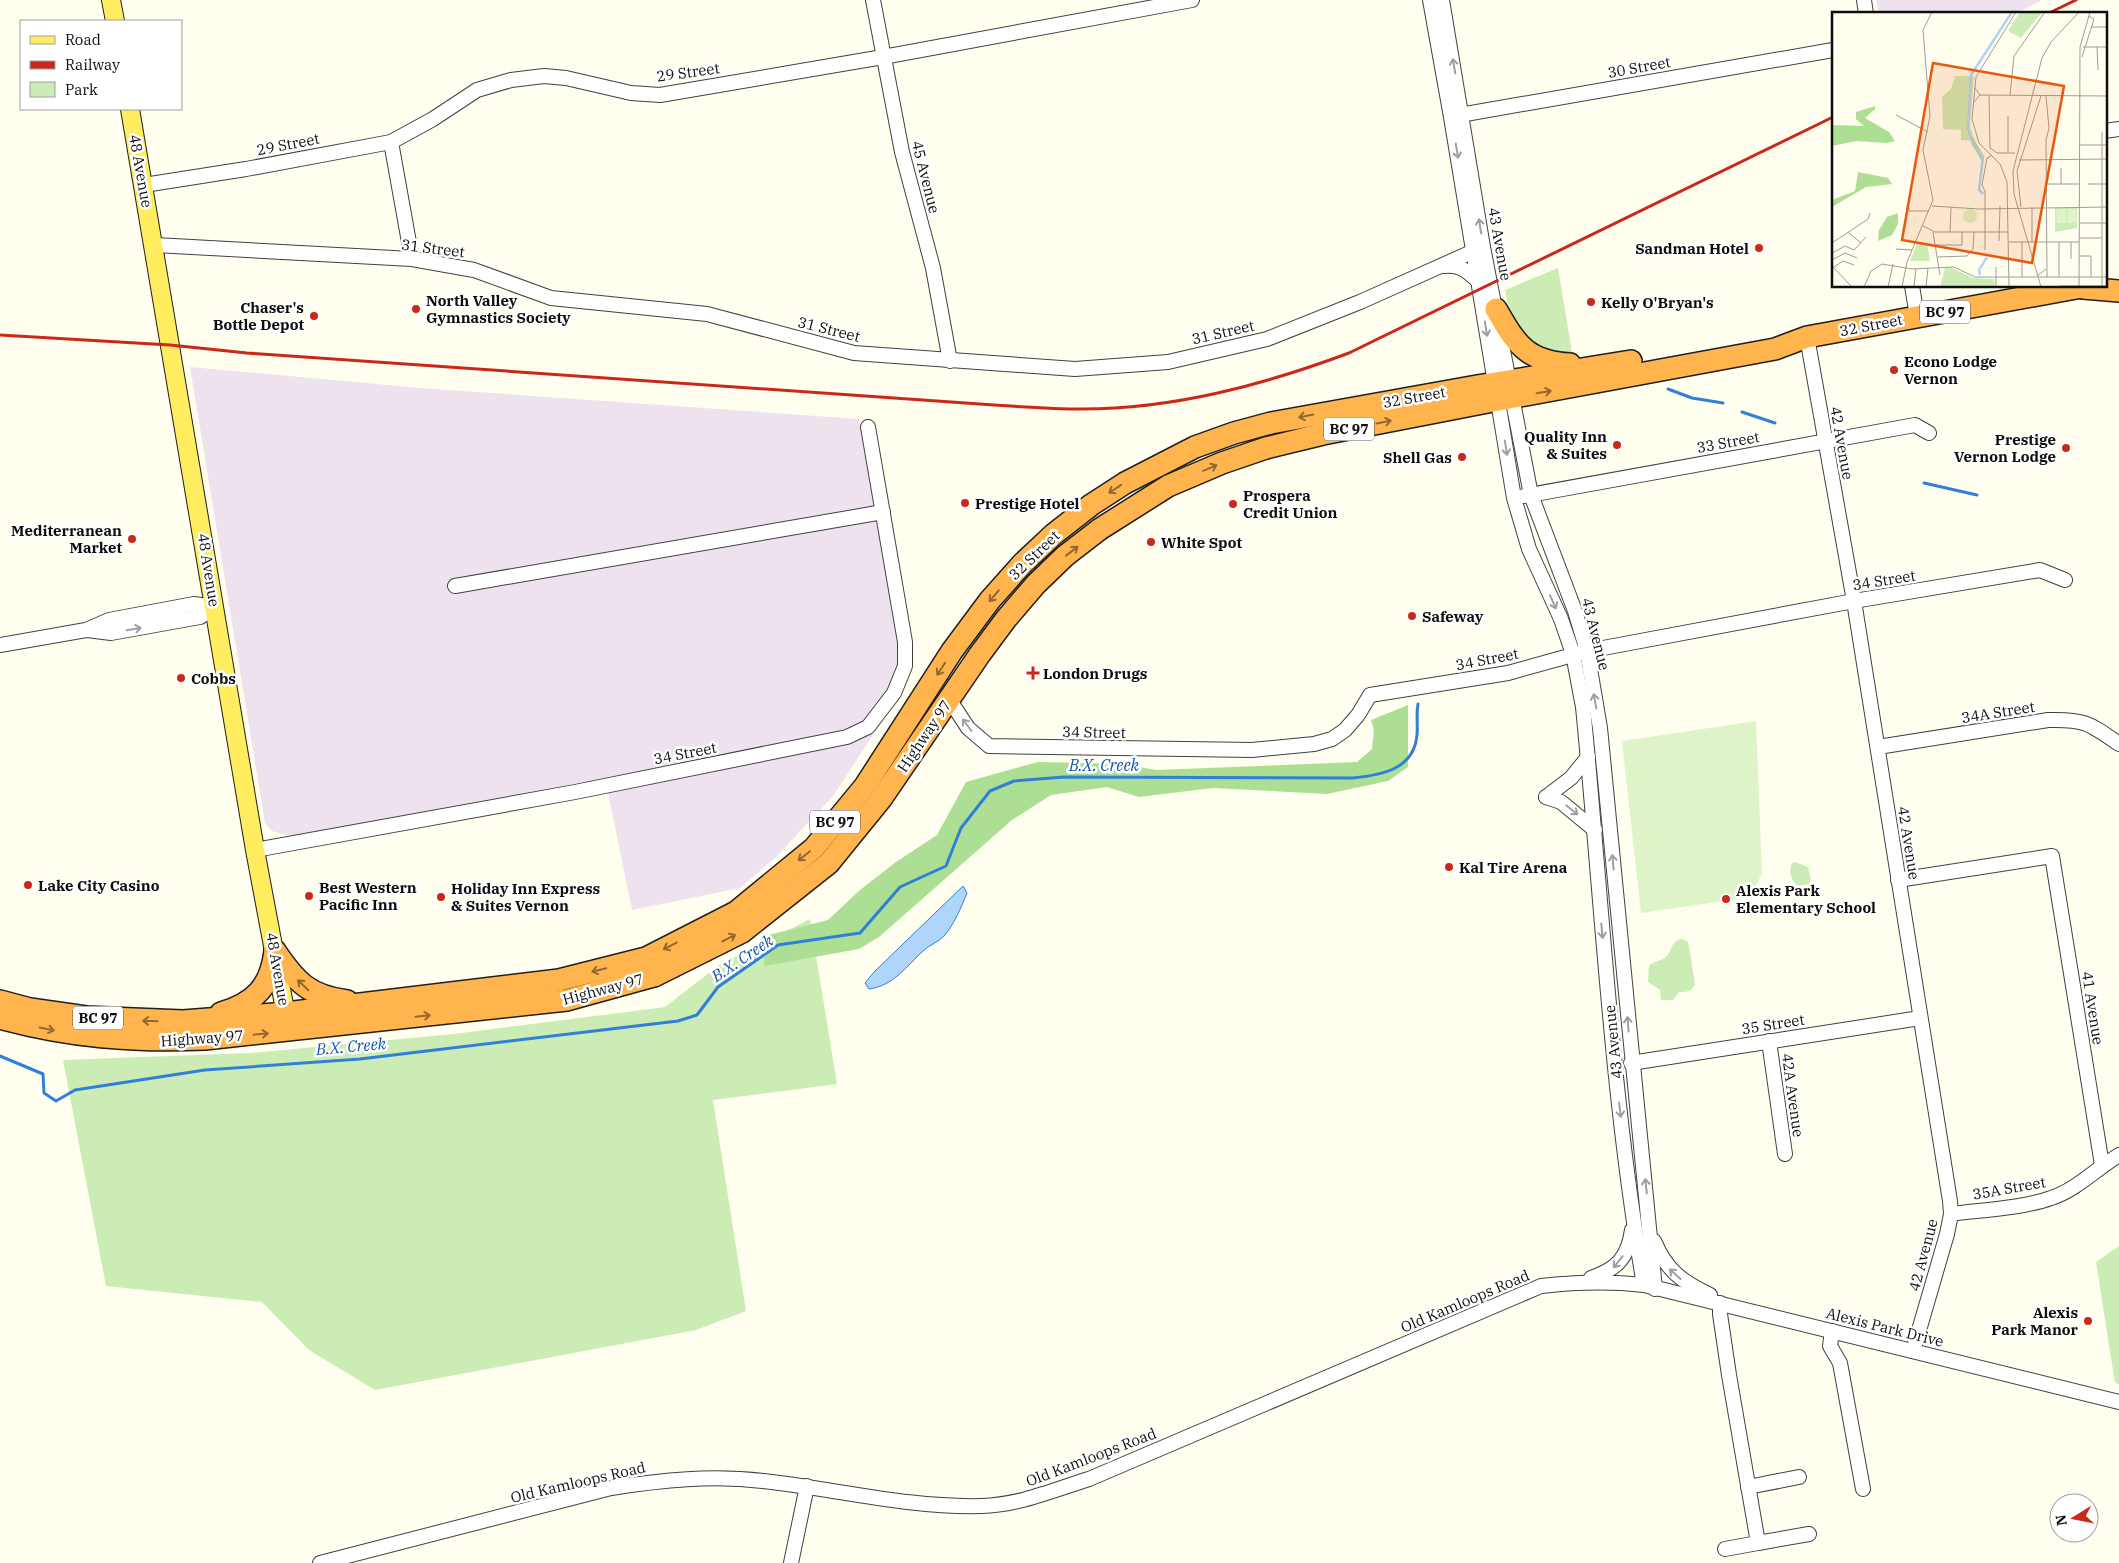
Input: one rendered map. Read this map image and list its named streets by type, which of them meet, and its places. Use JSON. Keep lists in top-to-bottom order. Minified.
{"streets":{"highway":["BC 97","32 Street","Highway 97"],"main road":["48 Avenue"],"street":["30 Street","29 Street","45 Avenue","43 Avenue","31 Street","33 Street","42 Avenue","34 Street","34A Street","41 Avenue","35 Street","42A Avenue","35A Street","Old Kamloops Road","Alexis Park Drive"]},"crossings":[["30 Street","43 Avenue"],["29 Street","48 Avenue"],["29 Street","45 Avenue"],["48 Avenue","31 Street"],["48 Avenue","34 Street"],["48 Avenue","Highway 97"],["45 Avenue","31 Street"],["43 Avenue","31 Street"],["43 Avenue","32 Street"],["43 Avenue","33 Street"],["43 Avenue","34 Street"],["43 Avenue","35 Street"],["43 Avenue","Old Kamloops Road"],["43 Avenue","Alexis Park Drive"],["32 Street","42 Avenue"],["32 Street","Highway 97"],["33 Street","42 Avenue"],["42 Avenue","34 Street"],["42 Avenue","34A Street"],["42 Avenue","41 Avenue"],["42 Avenue","35 Street"],["42 Avenue","35A Street"],["42 Avenue","Alexis Park Drive"],["34 Street","Highway 97"],["41 Avenue","35A Street"],["35 Street","42A Avenue"],["Old Kamloops Road","Alexis Park Drive"]],"water":["B.X. Creek"],"places":{"other":["Sandman Hotel","Kelly O'Bryan's","North Valley Gymnastics Society","Chaser's Bottle Depot","Econo Lodge Vernon","Quality Inn & Suites","Prestige Vernon Lodge","Shell Gas","Prestige Hotel","Prospera Credit Union","Mediterranean Market","White Spot","Safeway","Cobbs","Kal Tire Arena","Lake City Casino","Best Western Pacific Inn","Holiday Inn Express & Suites Vernon","Alexis Park Elementary School","Alexis Park Manor"],"health":["London Drugs"]},"legend":["Road","Railway","Park"],"north":"left"}
